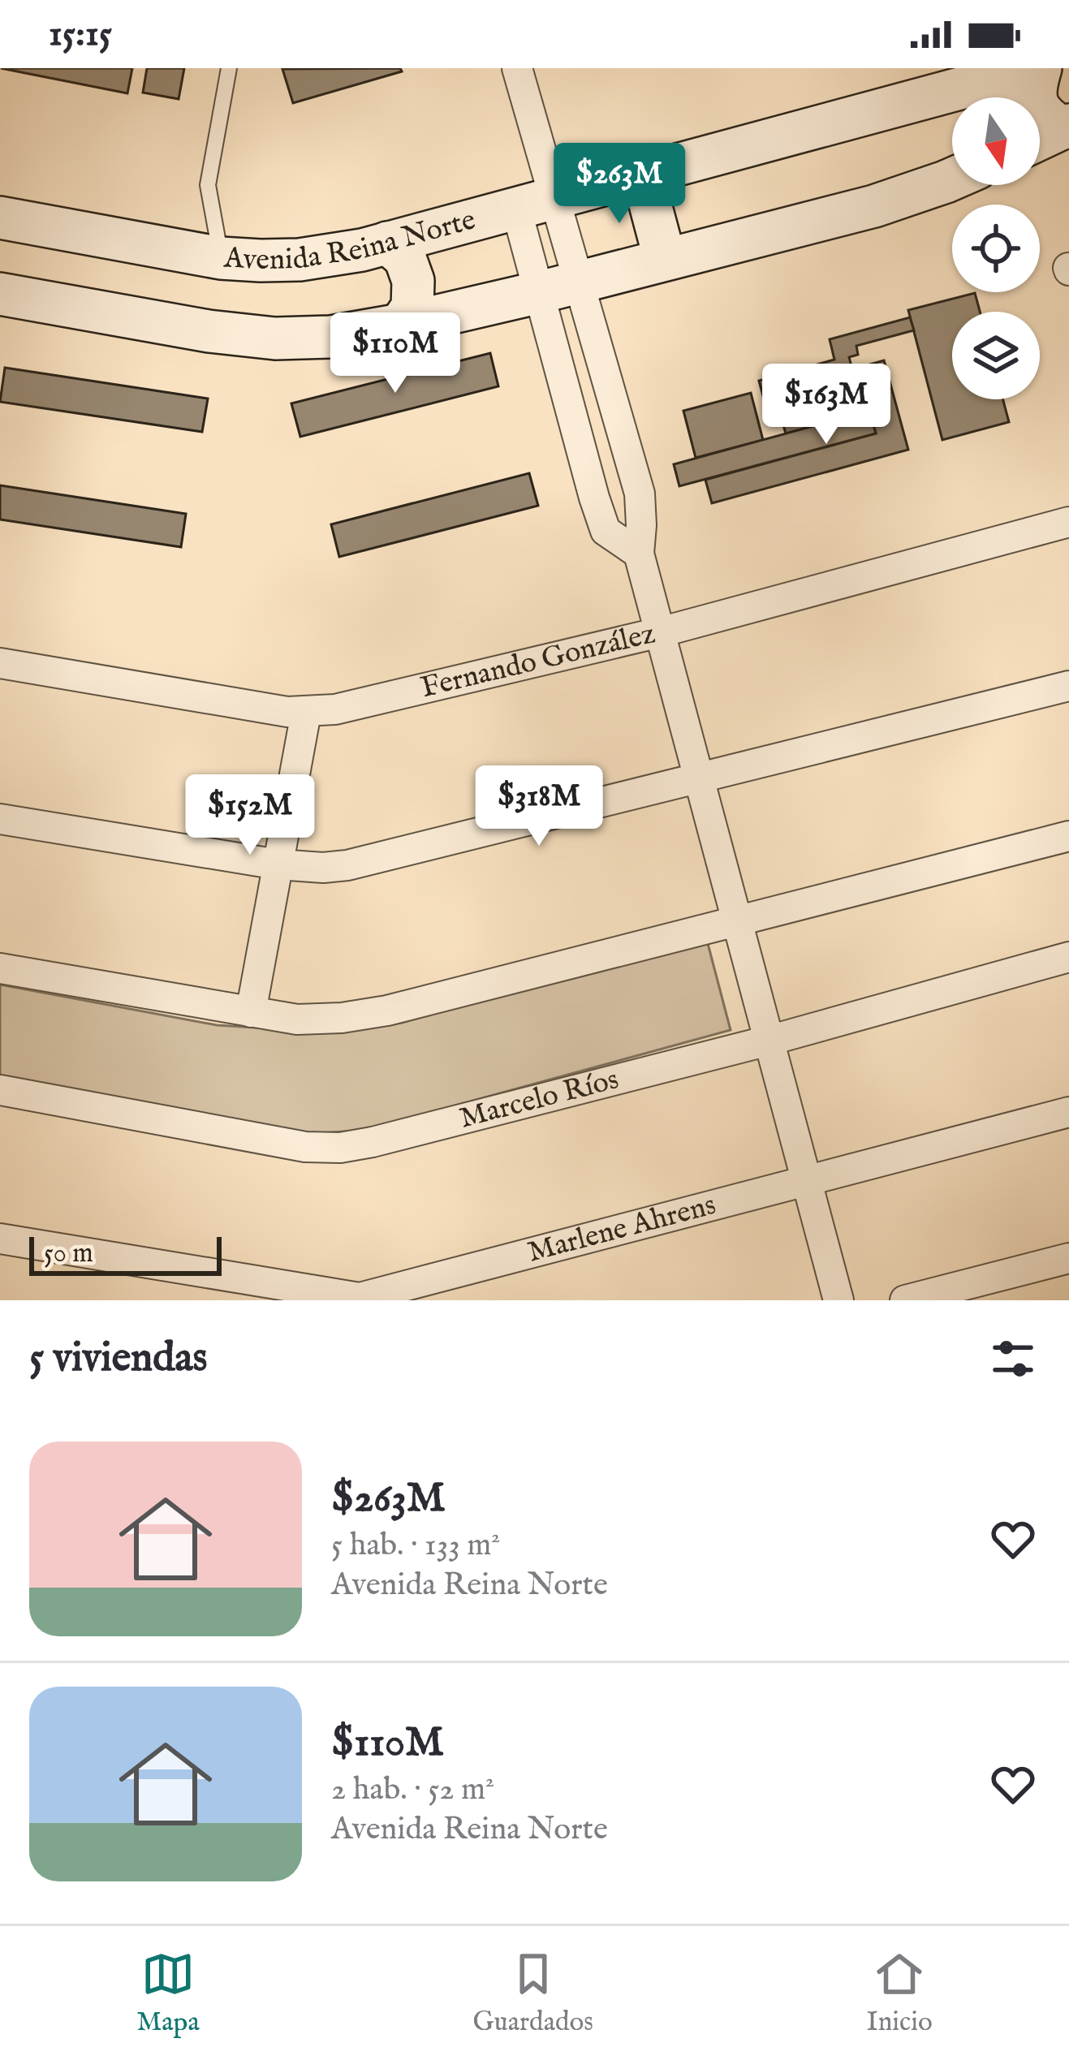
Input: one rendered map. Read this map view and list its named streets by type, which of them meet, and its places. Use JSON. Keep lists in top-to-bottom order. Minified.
{"streets":{"street":["Avenida Reina Norte","Fernando González","Marcelo Ríos","Marlene Ahrens"]},"scale_bar":"50 m","north":"bottom","page":{"status":"15:15","price":["$263M","$110M","$163M","$318M","$152M"],"scale":"50 m","heading":"5 viviendas","list":[{"name":"$263M","note":"5 hab. · 133 m² · Avenida Reina Norte"},{"name":"$110M","note":"2 hab. · 52 m² · Avenida Reina Norte"}],"tabs":["Mapa","Guardados","Inicio"]}}
